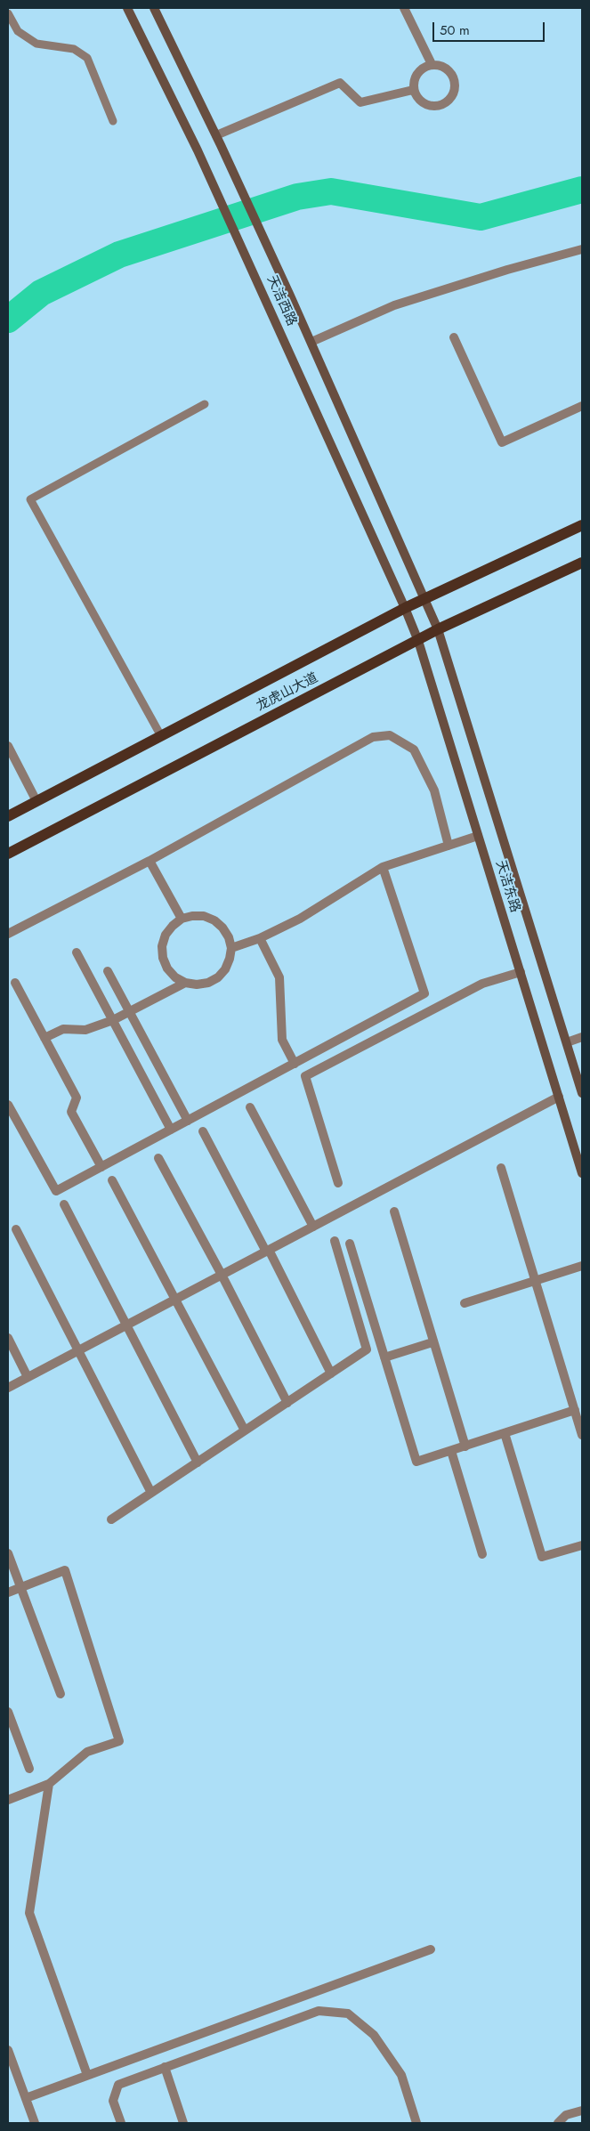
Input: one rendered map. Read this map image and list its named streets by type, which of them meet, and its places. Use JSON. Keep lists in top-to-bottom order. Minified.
{"streets":{"main road":["天洁西路","龙虎山大道","天洁东路"]},"crossings":[["天洁西路","龙虎山大道"],["天洁西路","天洁东路"],["龙虎山大道","天洁东路"]],"scale_bar":"50 m"}
